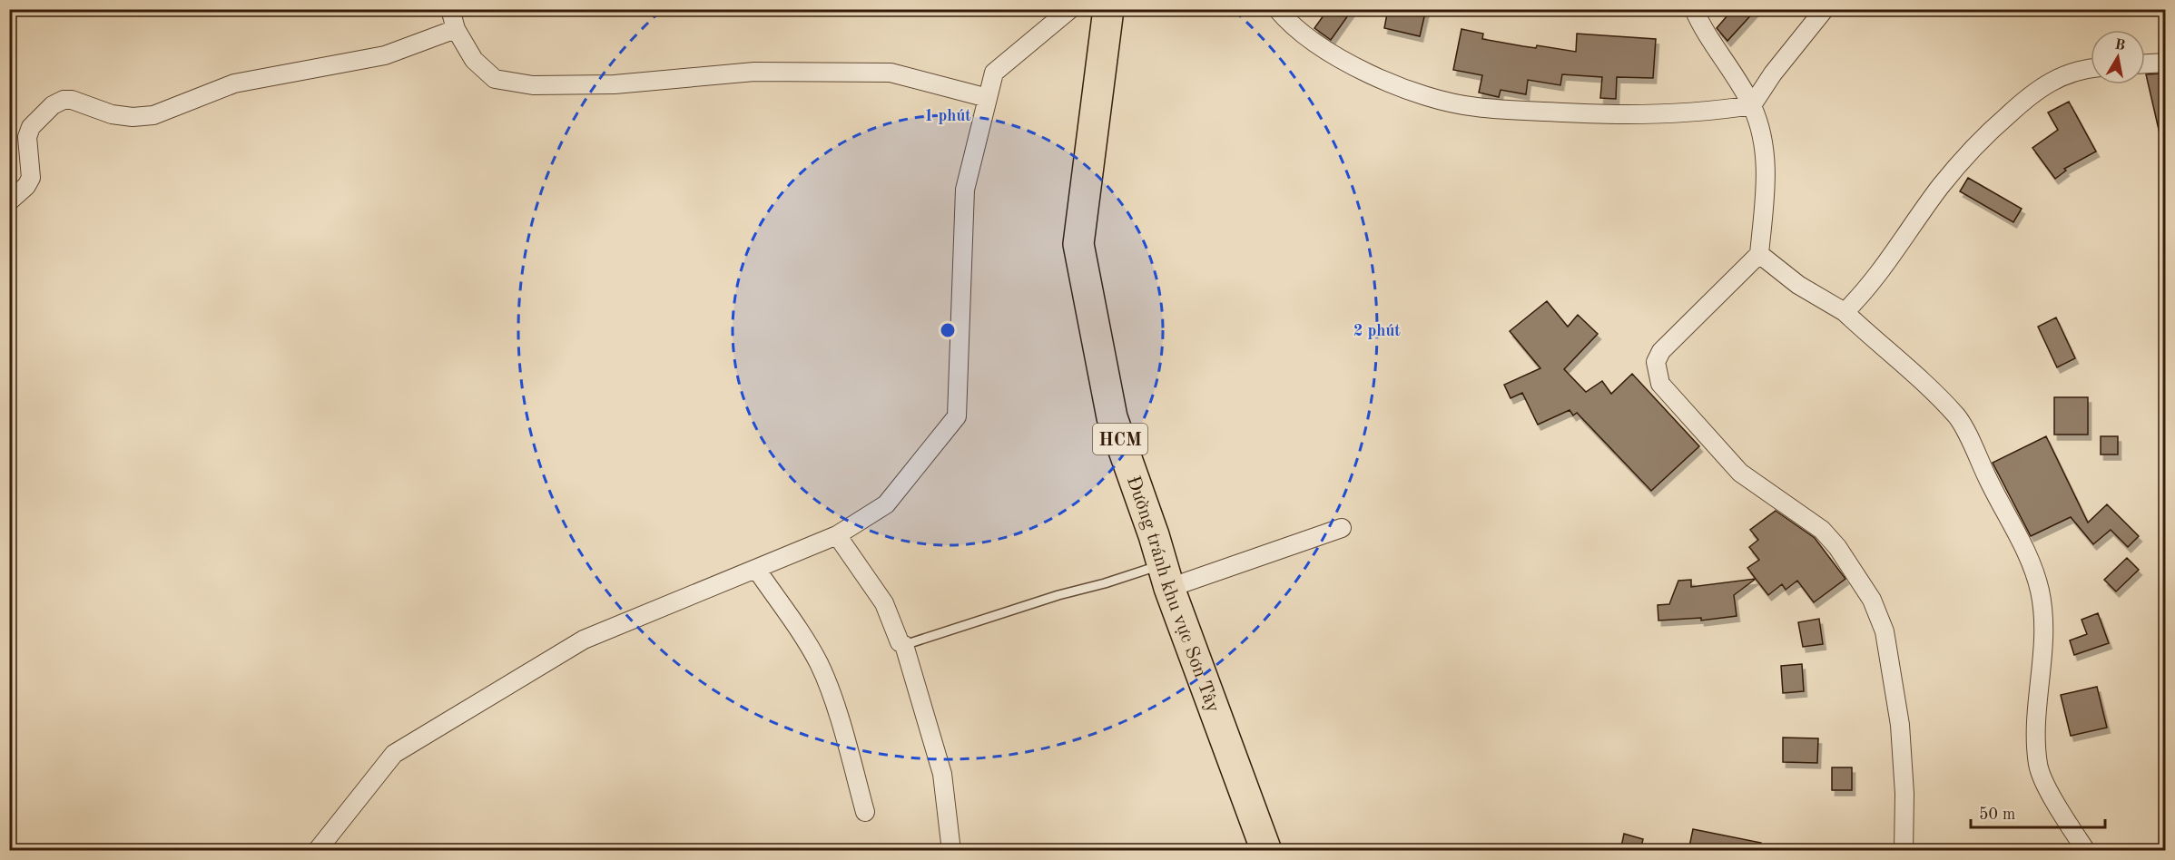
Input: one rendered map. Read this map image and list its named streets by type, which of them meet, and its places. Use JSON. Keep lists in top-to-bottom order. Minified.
{"streets":{"highway":["HCM","Đường tránh khu vực Sơn Tây"]},"scale_bar":"50 m","north":"top","rings":["1 phút","2 phút"]}
